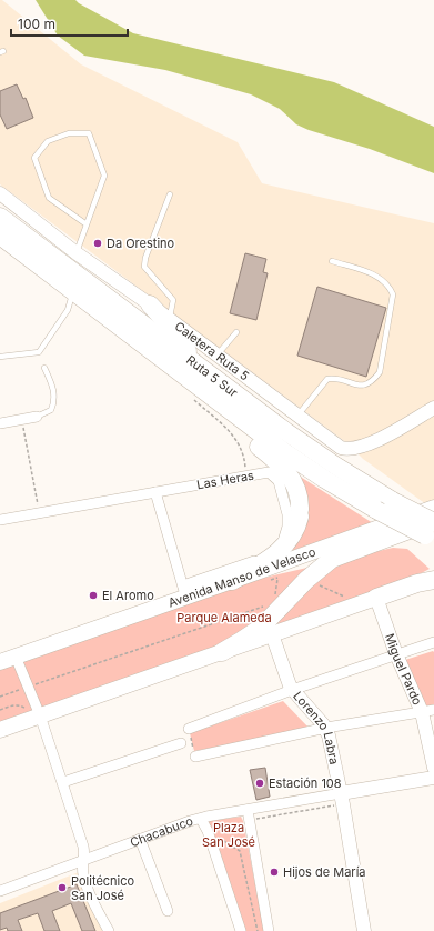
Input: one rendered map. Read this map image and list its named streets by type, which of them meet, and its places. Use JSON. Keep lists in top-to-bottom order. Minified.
{"streets":{"highway":["Ruta 5 Sur"],"main road":["Avenida Manso de Velasco"],"street":["Caletera Ruta 5","Las Heras","Miguel Pardo","Lorenzo Labra","Chacabuco"]},"crossings":[["Las Heras","Avenida Manso de Velasco"],["Lorenzo Labra","Chacabuco"]],"parks":["Parque Alameda","Plaza San José"],"places":["Da Orestino","El Aromo","Estación 108","Hijos de María","Politécnico San José"],"scale_bar":"100 m"}
